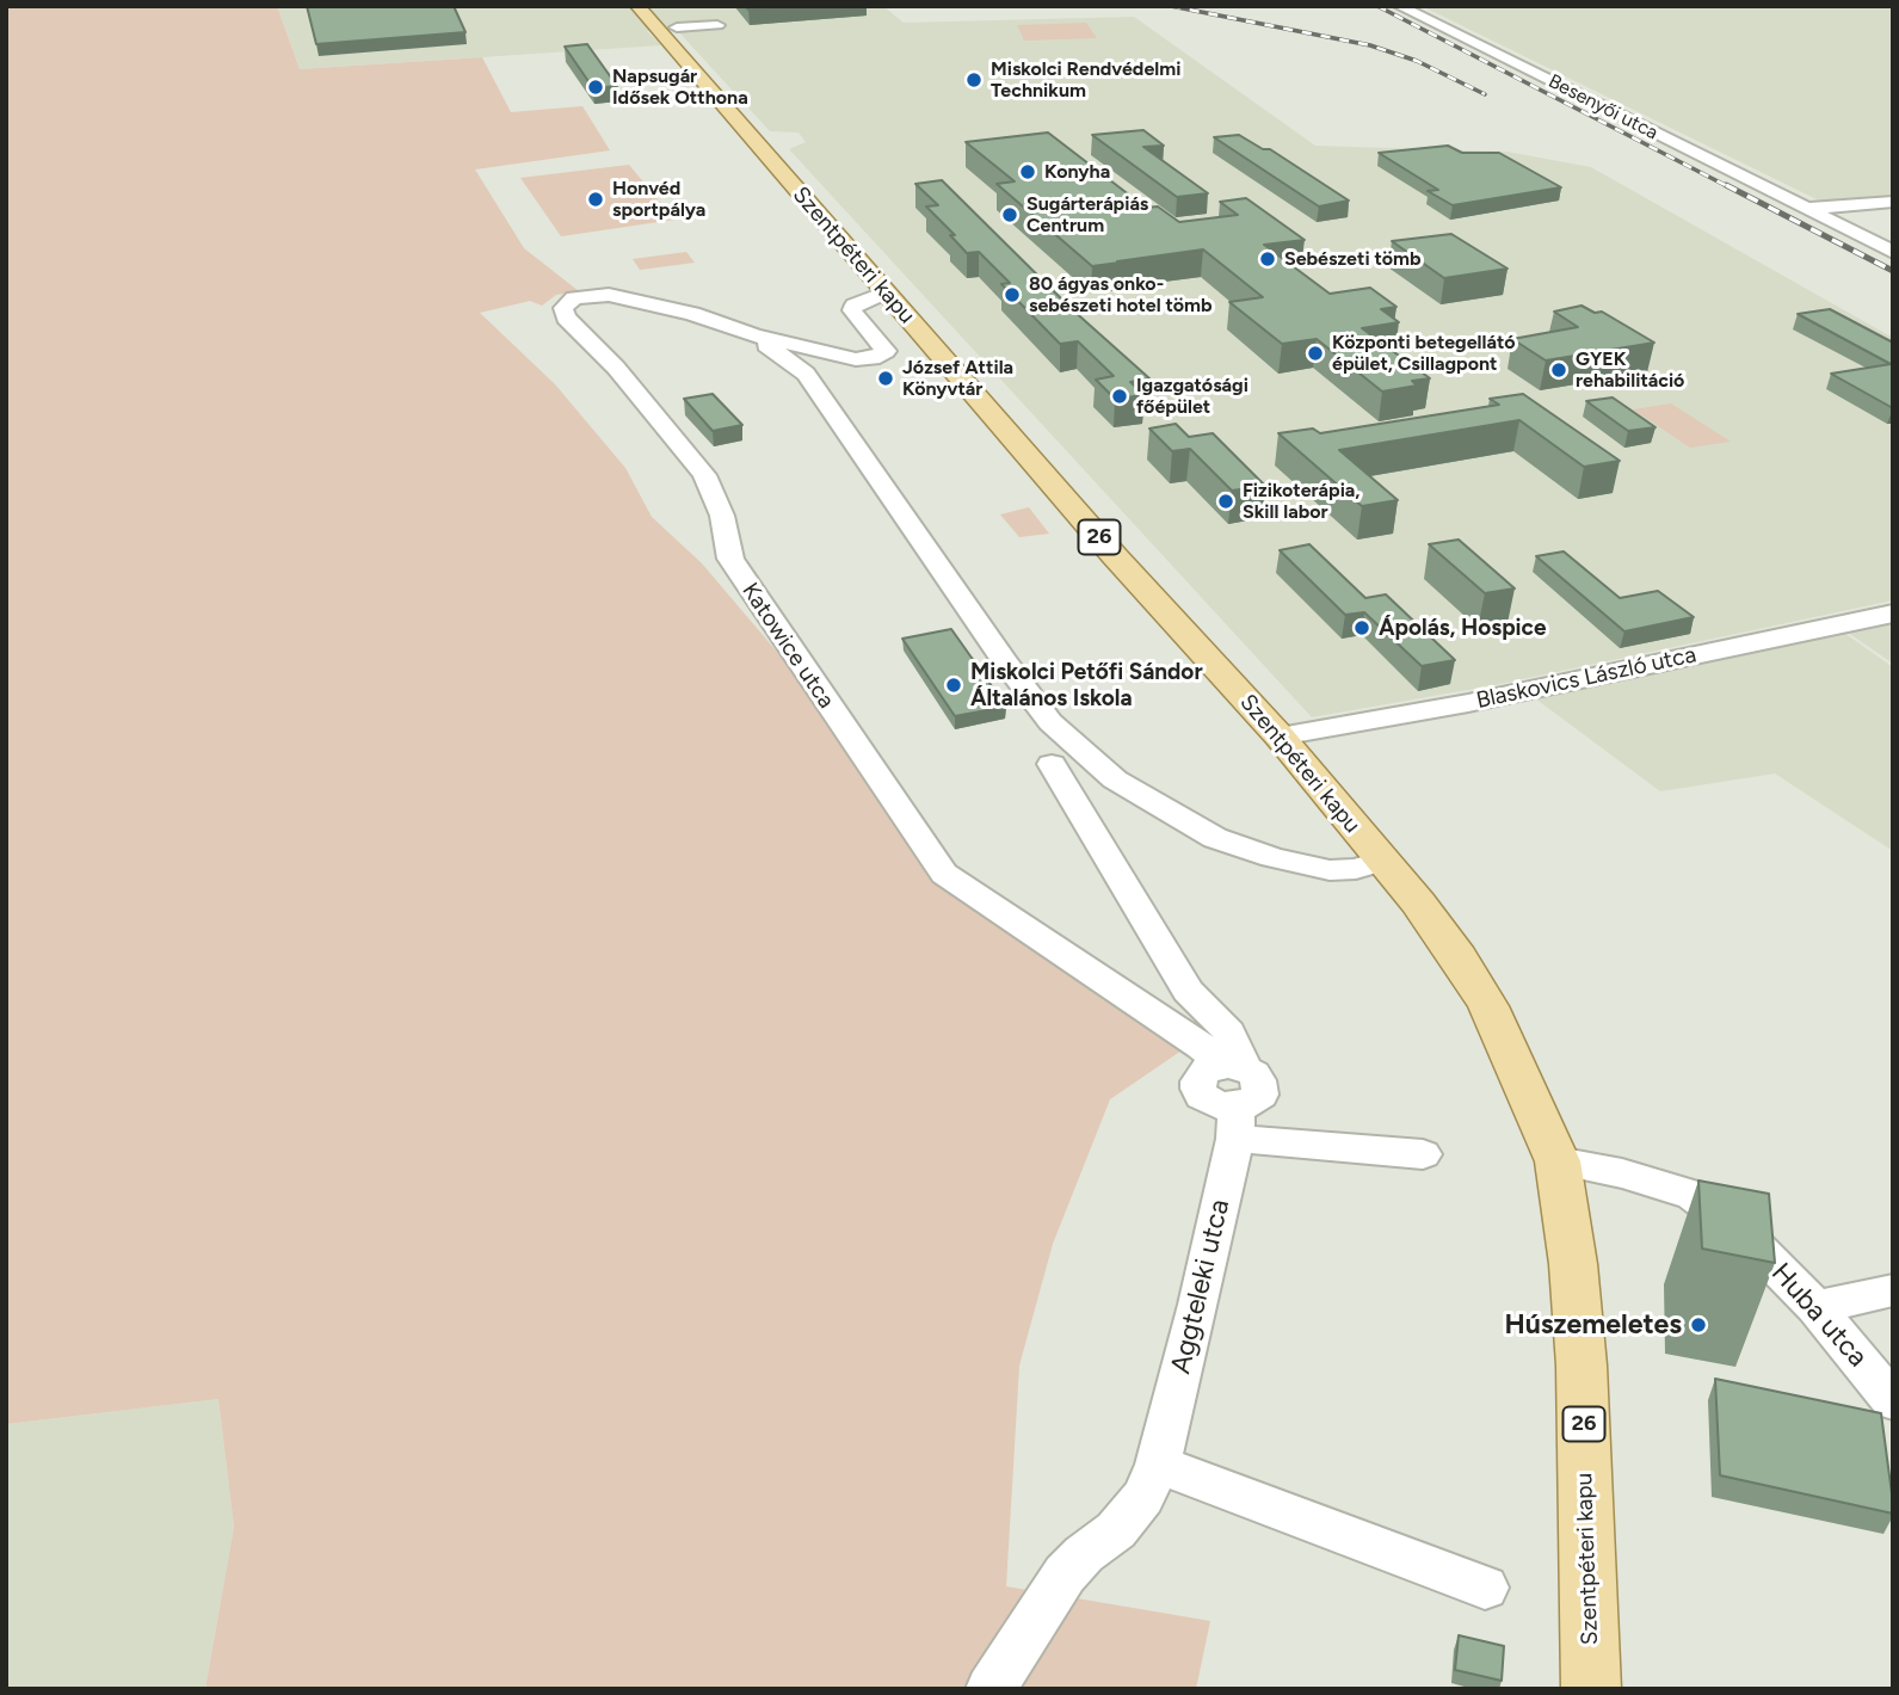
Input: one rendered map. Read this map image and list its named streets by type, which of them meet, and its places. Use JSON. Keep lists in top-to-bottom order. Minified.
{"streets":{"main road":["Szentpéteri kapu","26"],"street":["Besenyői utca","Katowice utca","Blaskovics László utca","Aggteleki utca","Huba utca"]},"crossings":[["Szentpéteri kapu","Katowice utca"],["Szentpéteri kapu","Blaskovics László utca"],["Szentpéteri kapu","Huba utca"],["Katowice utca","Aggteleki utca"]],"places":["Miskolci Rendvédelmi Technikum","Napsugár Idősek Otthona","Konyha","Honvéd sportpálya","Sugárterápiás Centrum","Sebészeti tömb","80 ágyas onko- sebészeti hotel tömb","Központi betegellátó épület, Csillagpont","GYEK rehabilitáció","József Attila Könyvtár","Igazgatósági főépület","Fizikoterápia, Skill labor","Ápolás, Hospice","Miskolci Petőfi Sándor Általános Iskola","Húszemeletes"]}
